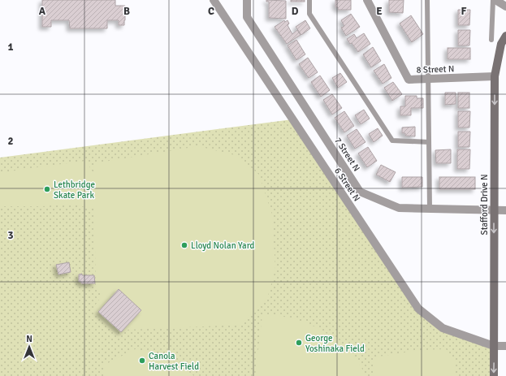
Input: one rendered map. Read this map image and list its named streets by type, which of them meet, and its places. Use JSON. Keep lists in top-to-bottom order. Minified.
{"streets":{"main road":["Stafford Drive N"],"street":["8 Street N","7 Street N","6 Street N"]},"crossings":[["8 Street N","Stafford Drive N"],["7 Street N","Stafford Drive N"],["6 Street N","Stafford Drive N"]],"one_way":["Stafford Drive N"],"places":["Lethbridge Skate Park","Lloyd Nolan Yard","George Yoshinaka Field","Canola Harvest Field"],"north":"top","grid":{"columns":["A","B","C","D","E","F"],"rows":["1","2","3"]}}
